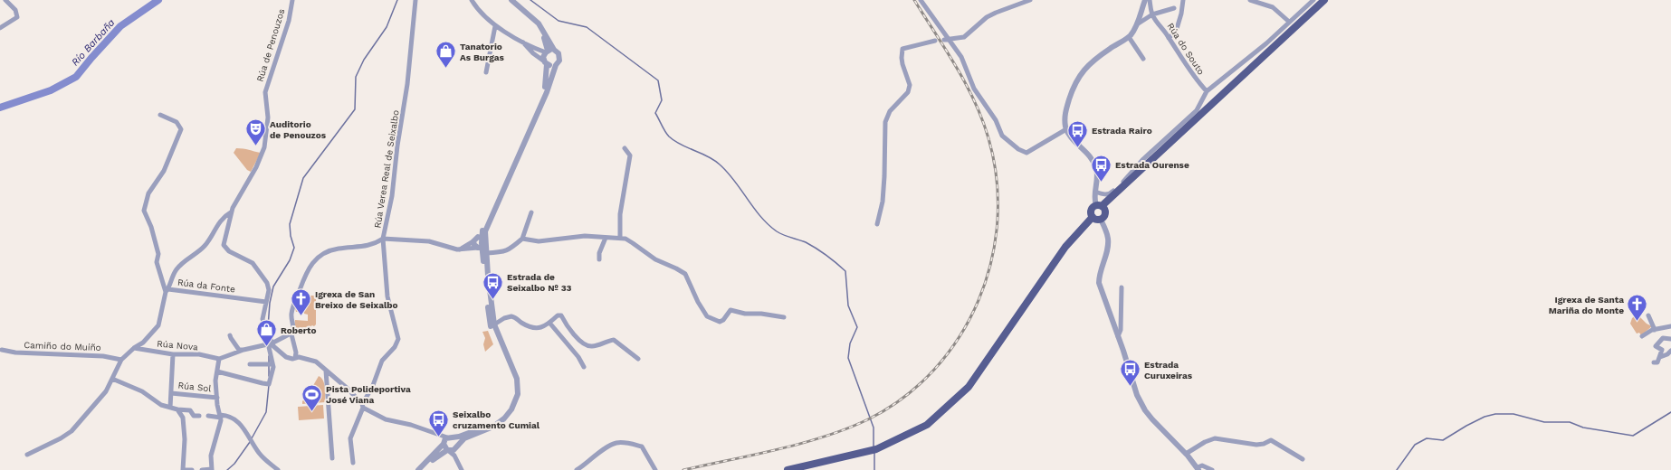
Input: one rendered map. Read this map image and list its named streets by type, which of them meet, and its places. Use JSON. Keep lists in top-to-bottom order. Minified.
{"streets":{"street":["Rúa de Penouzos","Rúa do Souto","Rúa Verea Real de Seixalbo","Rúa da Fonte","Rúa Nova","Camiño do Muíño","Rúa Sol"]},"crossings":[["Rúa de Penouzos","Rúa da Fonte"],["Rúa da Fonte","Rúa Nova"],["Rúa da Fonte","Camiño do Muíño"]],"water":["Río Barbaña"],"places":{"shop":["Tanatorio As Burgas","Roberto"],"theatre":["Auditorio de Penouzos"],"bus stop":["Estrada Rairo","Estrada Ourense","Estrada de Seixalbo Nº 33","Estrada Curuxeiras","Seixalbo cruzamento Cumial"],"church":["Igrexa de San Breixo de Seixalbo","Igrexa de Santa Mariña do Monte"],"sports":["Pista Polideportiva José Viana"]}}
